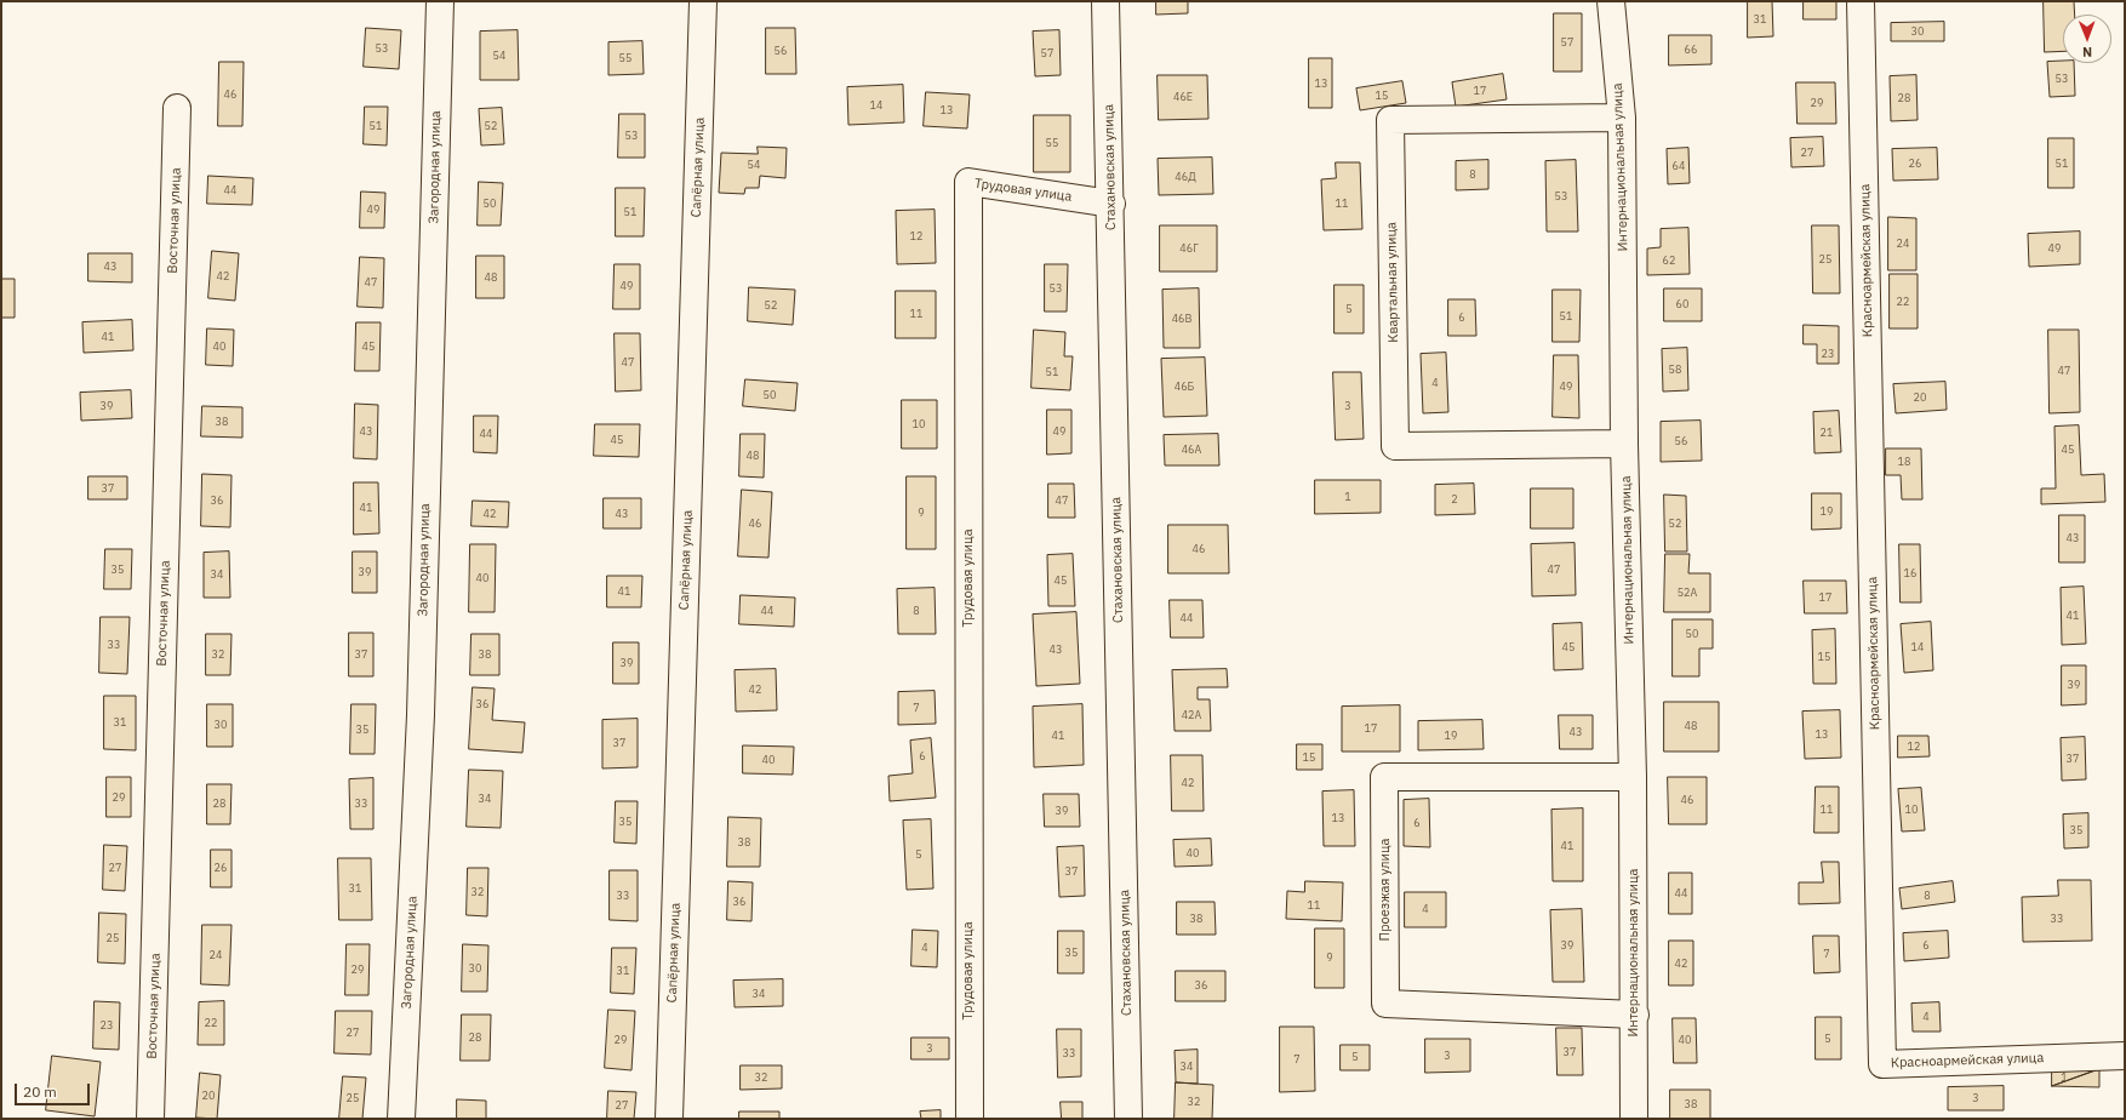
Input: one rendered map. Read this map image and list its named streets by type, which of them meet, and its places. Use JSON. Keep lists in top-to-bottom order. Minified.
{"streets":{"street":["Загородная улица","Сапёрная улица","Стахановская улица","Интернациональная улица","Трудовая улица","Восточная улица","Красноармейская улица","Квартальная улица","Проезжая улица"]},"crossings":[["Стахановская улица","Трудовая улица"],["Интернациональная улица","Квартальная улица"],["Интернациональная улица","Проезжая улица"]],"house_numbers":["31","30","57","53","66","56","57","54","55","53","13","17","46","15","46Е","28","29","14","13","51","52","53","55","27","26","51","54","64","8","46Д","44","53","50","11","49","51","12","24","46Г","49","25","62","43","42","48","47","49","53","22","60","52","5","11","51","6","46В","41","40","45","23","47","58","47","51","4","46Б","49","50","20","39","3","38","10","43","49","21","44","45","56","46А","45","48","18","37","1","2","36","47","41","19","9","42","43","46","52","43","46","35","47","39","16","34","40","45","41","52А","17","44","8","41","44","50","33","45","14","43","32","37","38","15","39","39","42","36","7","42А","31","30","48","17","35","43","13","41","19","37","12","6","15","37","40","42","29","34","46","28","33","11","10","39","13","35","6","35","38","41","40","5","27","26","37","31","32","44","33","8","36","11","4","38","33","25","39","6","4","35","7","24","9","42","30","29","31","36","34","4","22","23","27","28","5","29","40","3","37","33","3","5","7","34","32","1","20","25","3","32","38","27"],"scale_bar":"20 m","north":"bottom"}
